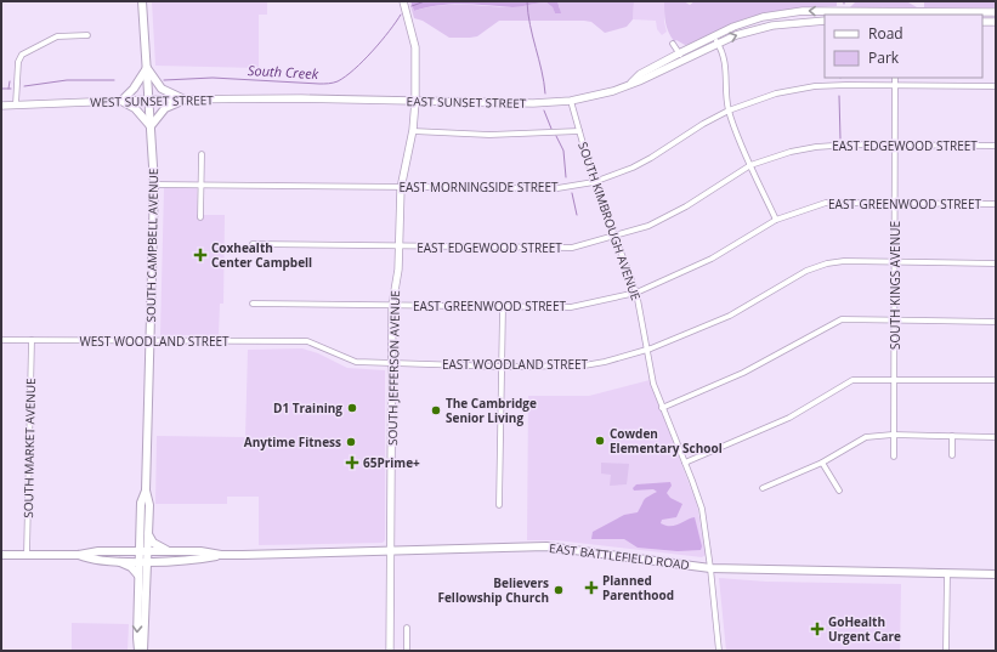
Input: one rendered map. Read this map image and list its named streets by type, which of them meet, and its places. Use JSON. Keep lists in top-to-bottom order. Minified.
{"streets":{"main road":["WEST SUNSET STREET","EAST SUNSET STREET","SOUTH CAMPBELL AVENUE","SOUTH JEFFERSON AVENUE","EAST BATTLEFIELD ROAD"],"street":["EAST EDGEWOOD STREET","EAST MORNINGSIDE STREET","EAST GREENWOOD STREET","SOUTH KIMBROUGH AVENUE","SOUTH KINGS AVENUE","WEST WOODLAND STREET","EAST WOODLAND STREET","SOUTH MARKET AVENUE"]},"crossings":[["WEST SUNSET STREET","EAST SUNSET STREET"],["WEST SUNSET STREET","SOUTH CAMPBELL AVENUE"],["EAST SUNSET STREET","SOUTH KIMBROUGH AVENUE"],["EAST SUNSET STREET","SOUTH JEFFERSON AVENUE"],["EAST EDGEWOOD STREET","SOUTH KIMBROUGH AVENUE"],["EAST EDGEWOOD STREET","SOUTH KINGS AVENUE"],["EAST EDGEWOOD STREET","SOUTH JEFFERSON AVENUE"],["EAST MORNINGSIDE STREET","SOUTH KIMBROUGH AVENUE"],["EAST MORNINGSIDE STREET","SOUTH CAMPBELL AVENUE"],["EAST MORNINGSIDE STREET","SOUTH KINGS AVENUE"],["EAST MORNINGSIDE STREET","SOUTH JEFFERSON AVENUE"],["EAST GREENWOOD STREET","SOUTH KIMBROUGH AVENUE"],["EAST GREENWOOD STREET","SOUTH KINGS AVENUE"],["EAST GREENWOOD STREET","SOUTH JEFFERSON AVENUE"],["SOUTH KIMBROUGH AVENUE","EAST WOODLAND STREET"],["SOUTH KIMBROUGH AVENUE","EAST BATTLEFIELD ROAD"],["SOUTH CAMPBELL AVENUE","WEST WOODLAND STREET"],["SOUTH KINGS AVENUE","EAST WOODLAND STREET"],["WEST WOODLAND STREET","EAST WOODLAND STREET"],["WEST WOODLAND STREET","SOUTH MARKET AVENUE"],["EAST WOODLAND STREET","SOUTH JEFFERSON AVENUE"],["SOUTH JEFFERSON AVENUE","EAST BATTLEFIELD ROAD"]],"water":["South Creek"],"places":{"health":["Coxhealth Center Campbell","65Prime+","Planned Parenthood","GoHealth Urgent Care"],"other":["D1 Training","The Cambridge Senior Living","Cowden Elementary School","Anytime Fitness","Believers Fellowship Church"]},"legend":["Road","Park"]}
